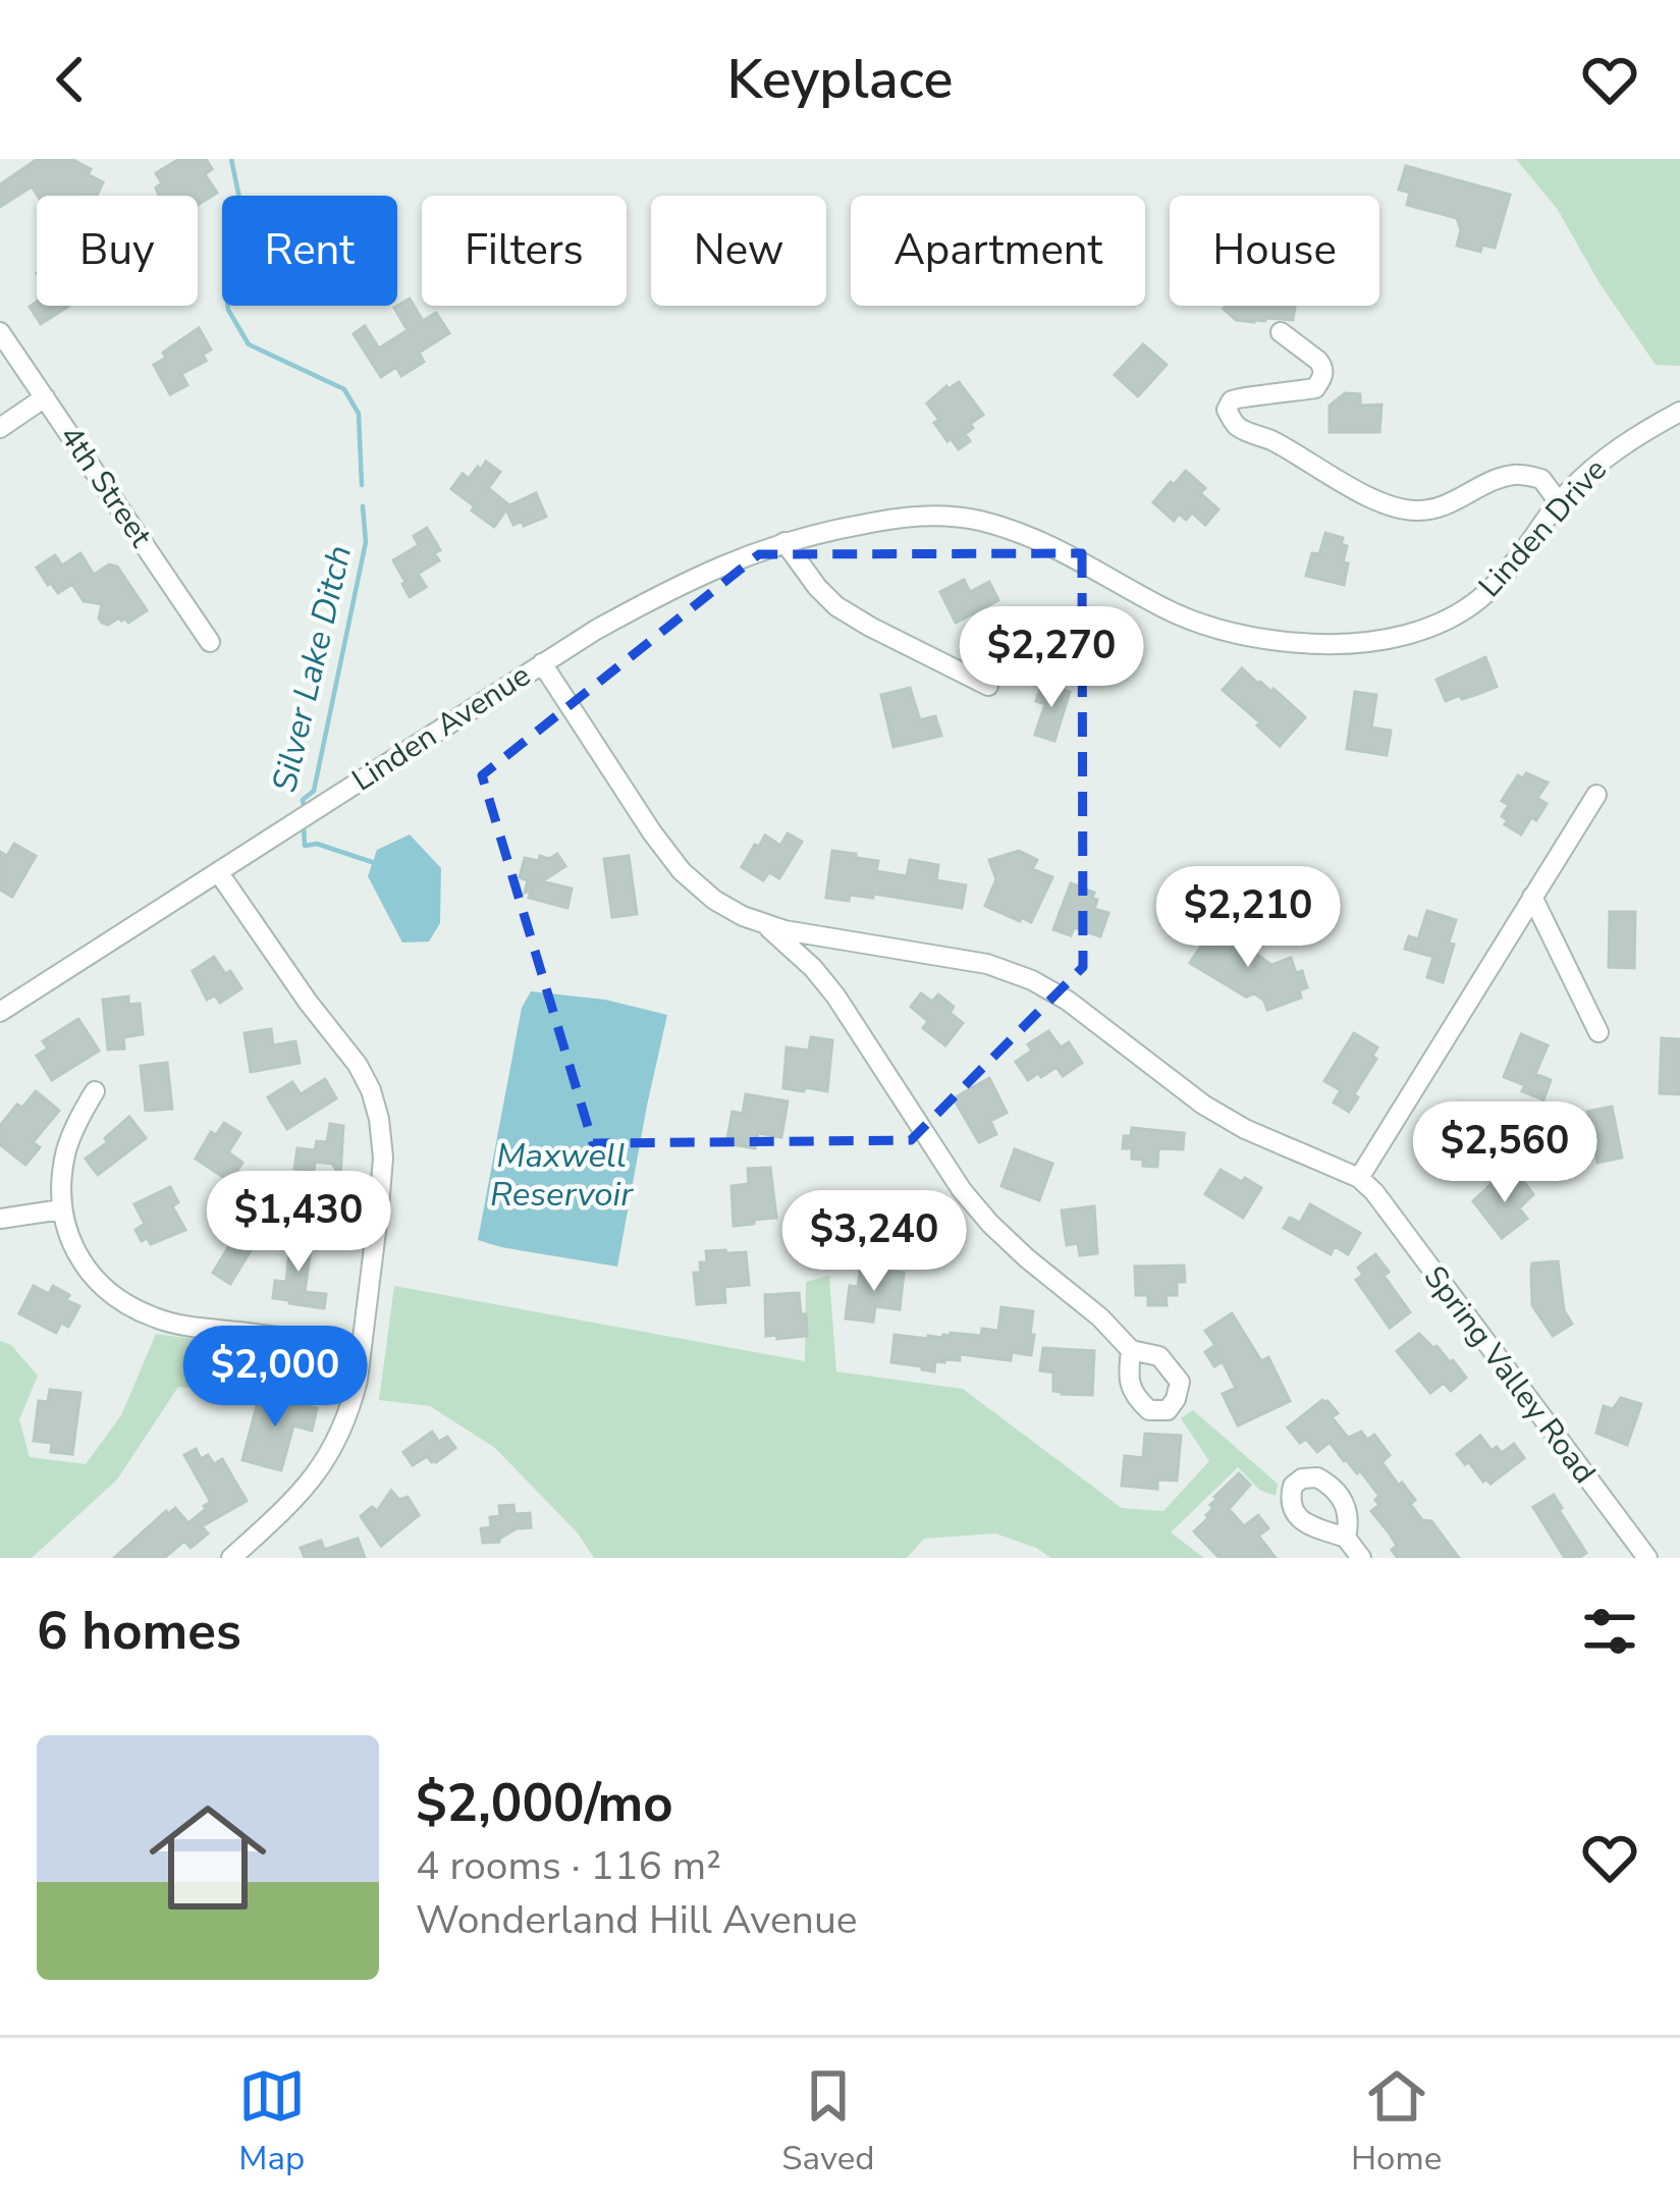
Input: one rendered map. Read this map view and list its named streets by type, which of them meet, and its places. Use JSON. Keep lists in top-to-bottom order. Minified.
{"streets":{"street":["4th Street","Linden Drive","Linden Avenue","Spring Valley Road"]},"crossings":[["Linden Drive","Linden Avenue"],["Linden Avenue","Spring Valley Road"]],"water":["Silver Lake Ditch","Maxwell Reservoir"],"page":{"header":"Keyplace","chip":["Buy","Rent","Filters","New","Apartment","House"],"price":["$2,270","$2,210","$2,560","$1,430","$3,240","$2,000"],"heading":"6 homes","list":[{"name":"$2,000/mo","note":"4 rooms · 116 m² · Wonderland Hill Avenue"}],"tabs":["Map","Saved","Home"]}}
